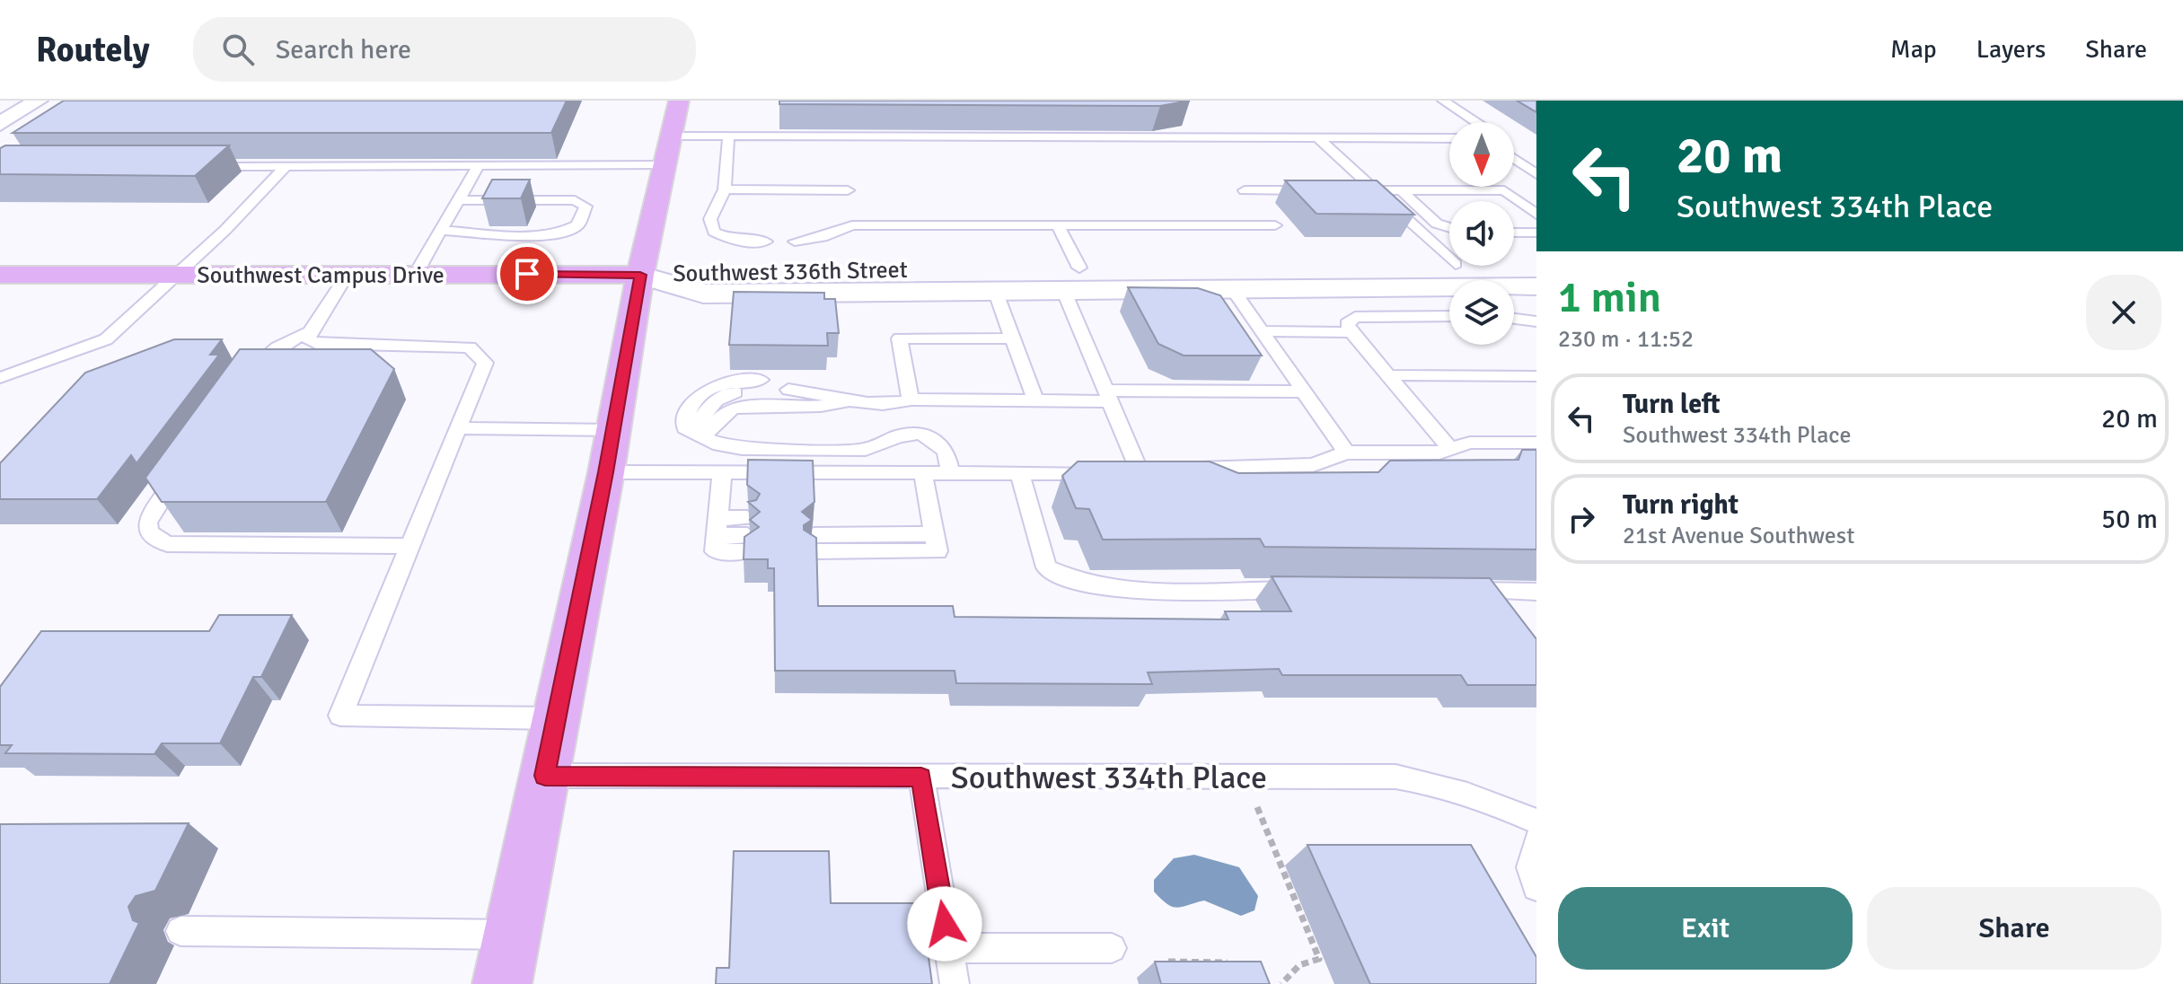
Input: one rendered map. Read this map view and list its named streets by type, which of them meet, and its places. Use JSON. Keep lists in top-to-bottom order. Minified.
{"streets":{"main road":["Southwest 336th Street","Southwest Campus Drive"],"lane":["Southwest 334th Place"]},"crossings":[["Southwest 336th Street","Southwest Campus Drive"]],"north":"bottom","page":{"header":"Routely","search":"Search here","nav":["Map","Layers","Share"],"turn":["20 m","Southwest 334th Place"],"heading":["1 min","230 m · 11:52"],"list":[{"name":"Turn left","note":"Southwest 334th Place","value":"20 m"},{"name":"Turn right","note":"21st Avenue Southwest","value":"50 m"}],"buttons":["Exit","Share"]}}
